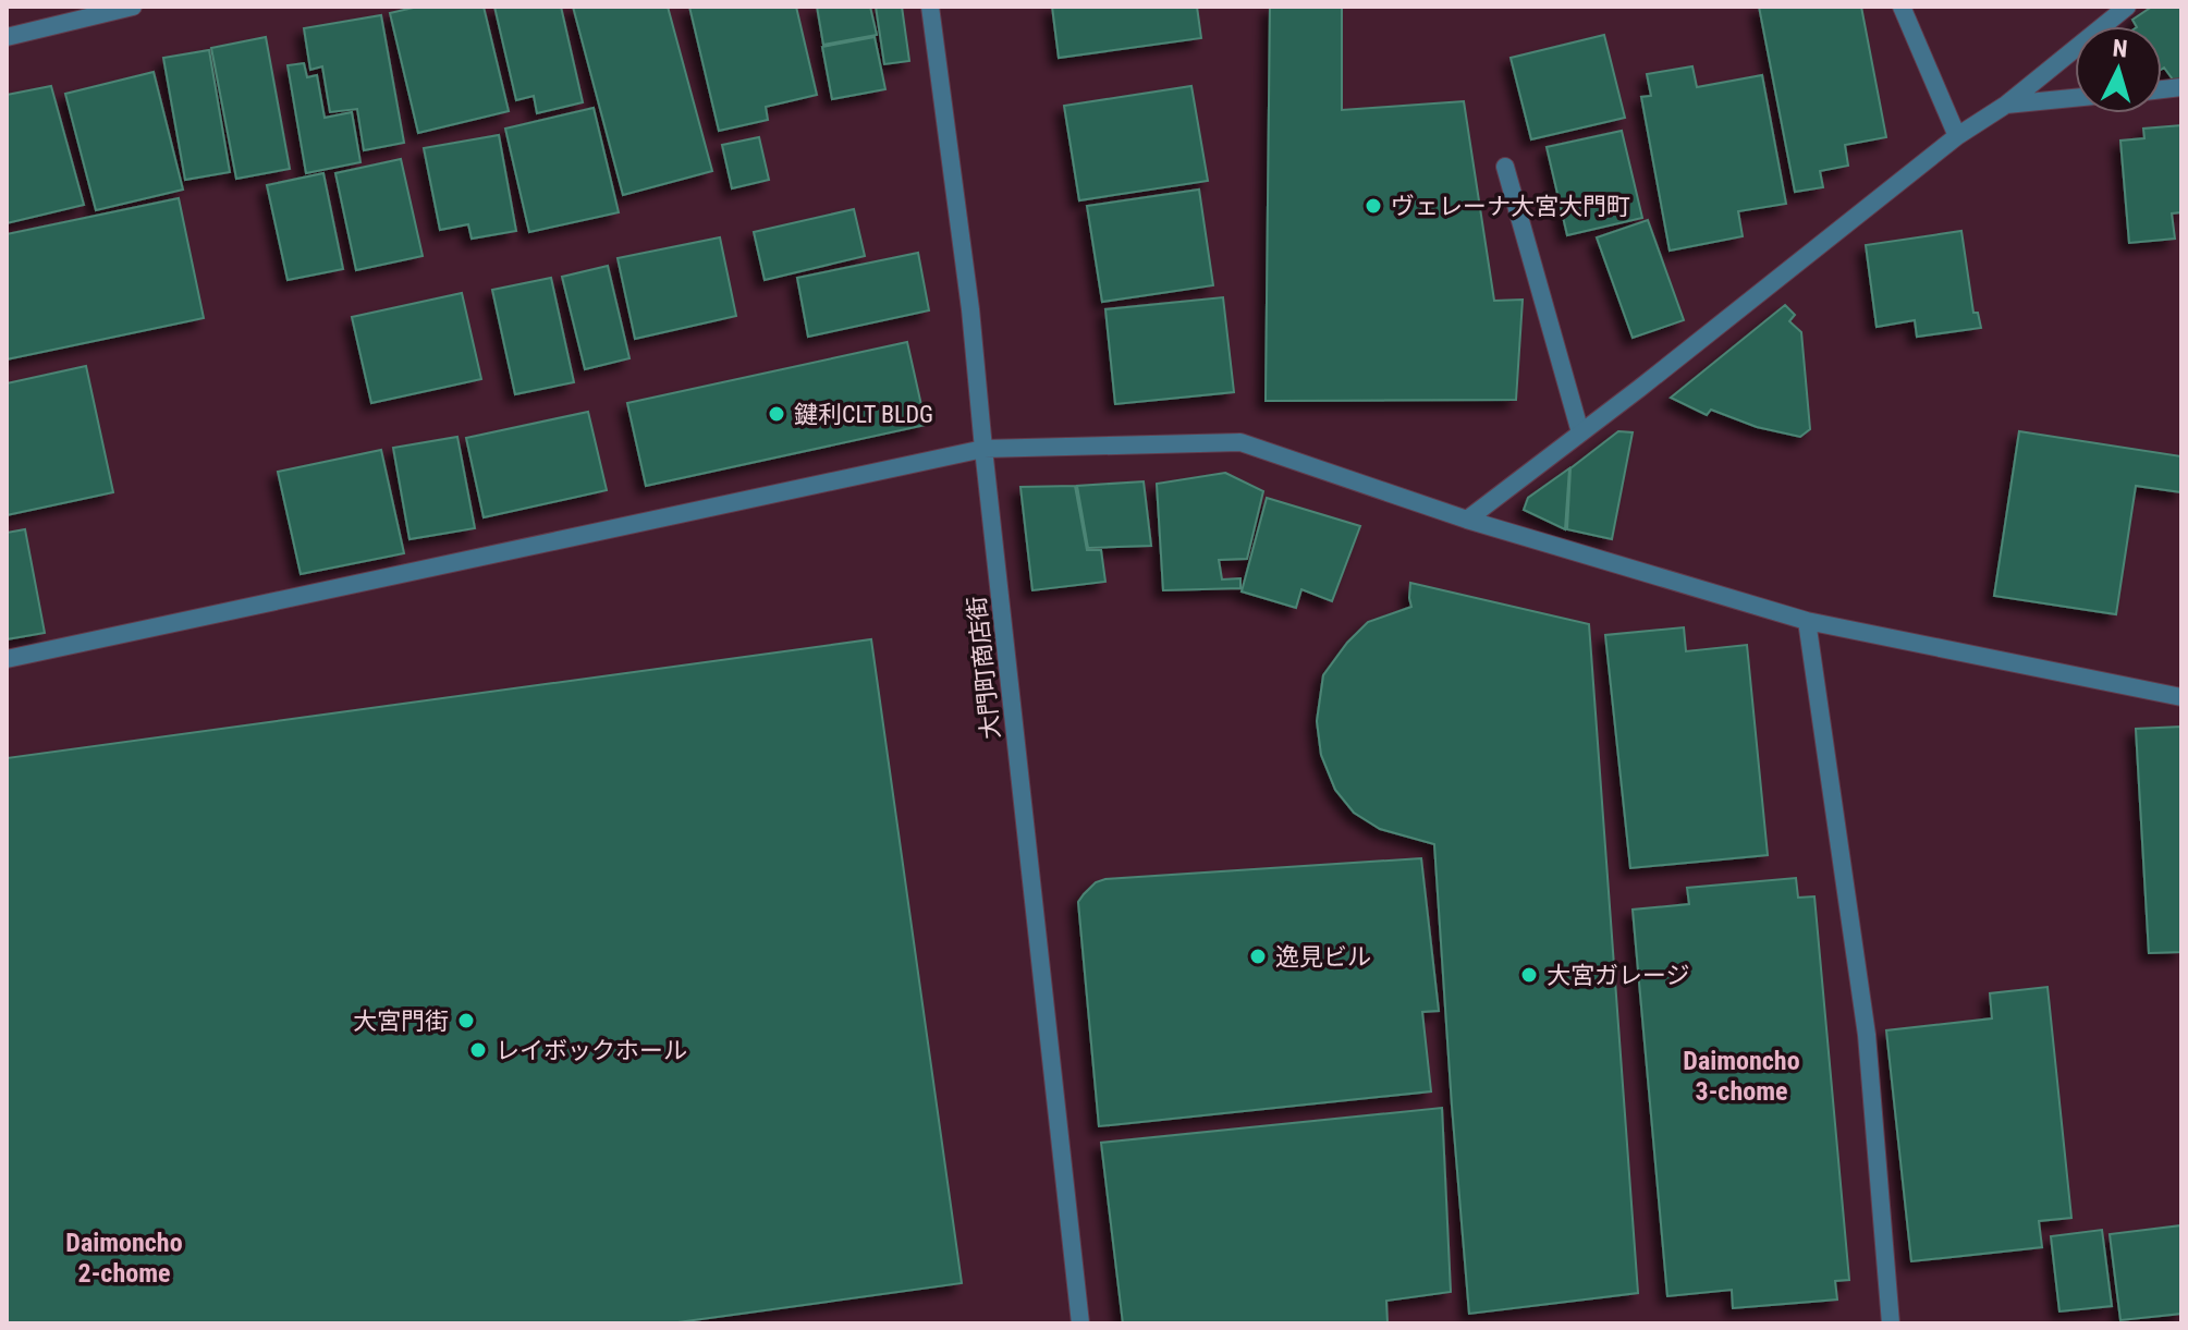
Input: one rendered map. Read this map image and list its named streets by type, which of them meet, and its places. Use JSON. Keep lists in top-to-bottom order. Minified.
{"streets":{"street":["大門町商店街"]},"districts":["Daimoncho 3-chome","Daimoncho 2-chome"],"places":["ヴェレーナ大宮大門町","鍵利CLT BLDG","逸見ビル","大宮ガレージ","大宮門街","レイボックホール"],"north":"top"}
